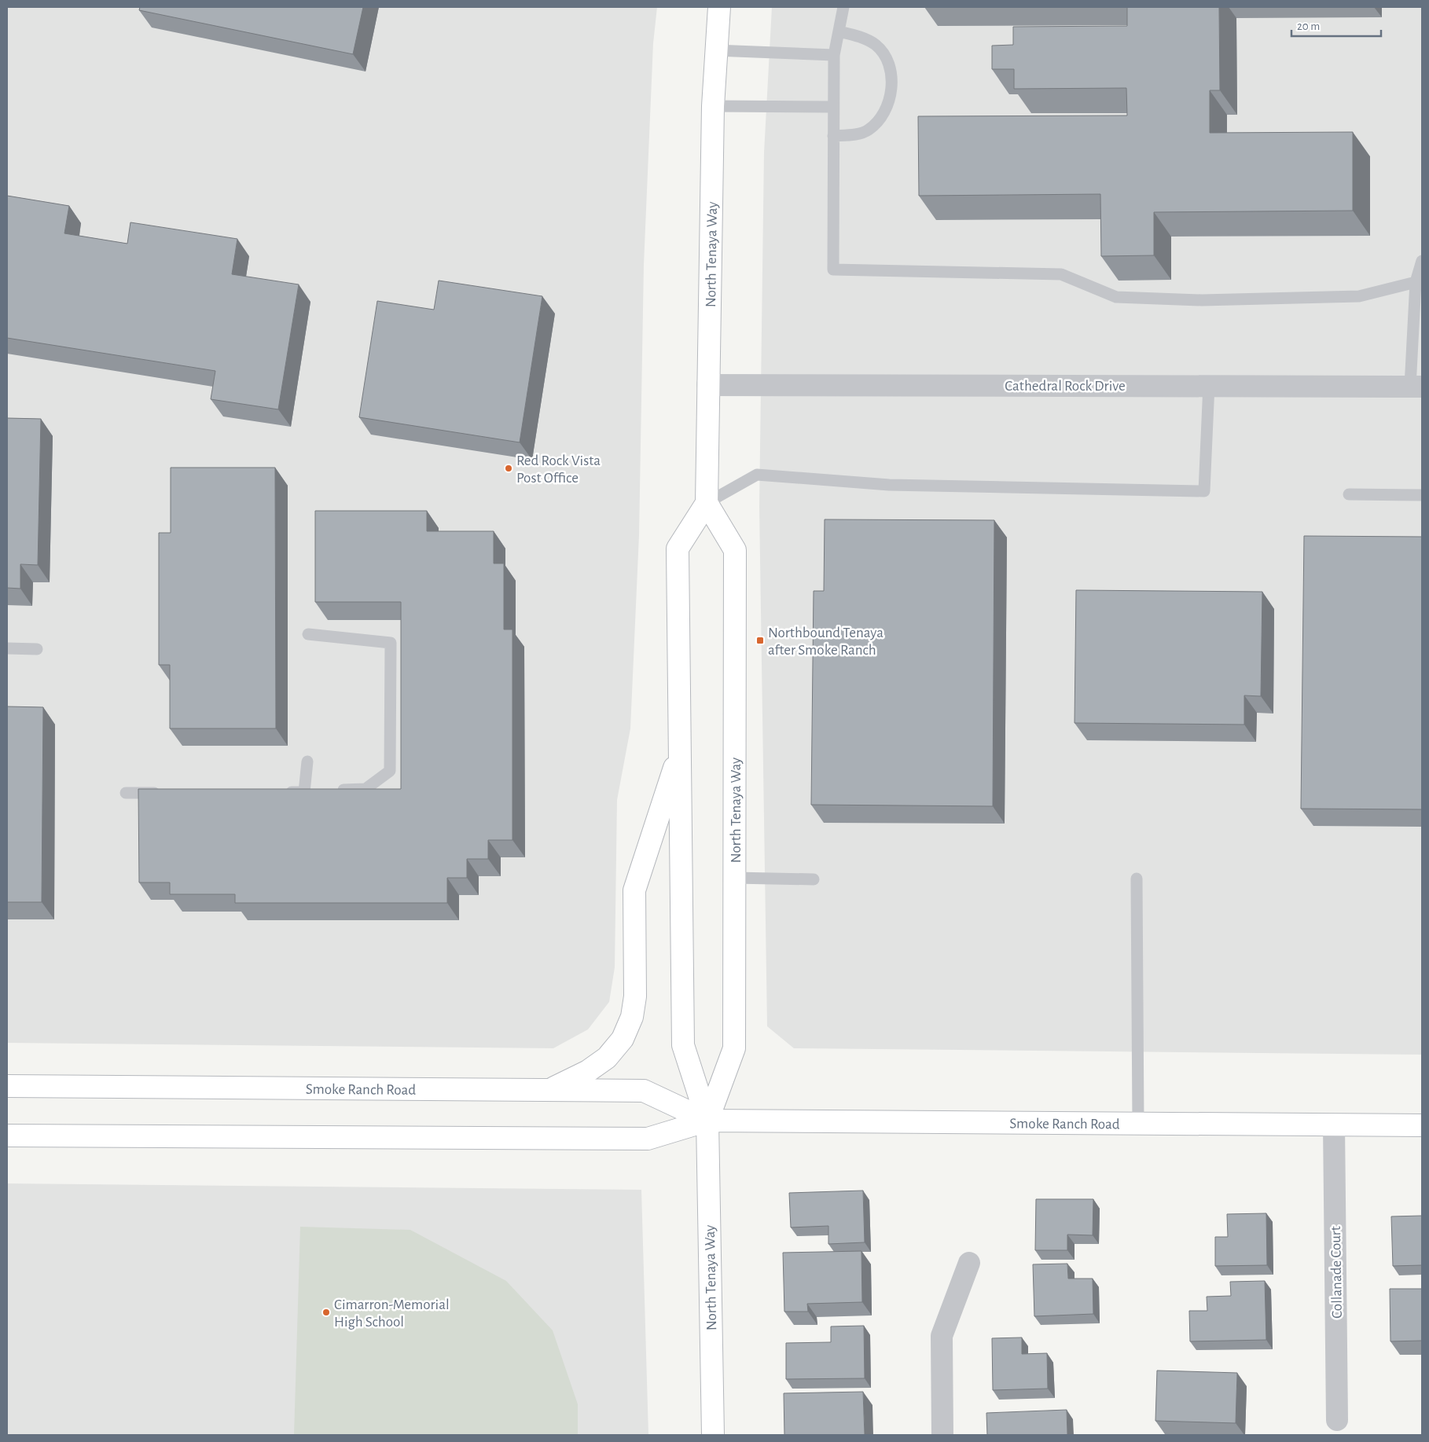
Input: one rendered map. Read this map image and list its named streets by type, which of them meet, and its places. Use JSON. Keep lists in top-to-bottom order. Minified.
{"streets":{"main road":["North Tenaya Way","Smoke Ranch Road"],"street":["Cathedral Rock Drive","Collanade Court"]},"crossings":[["North Tenaya Way","Cathedral Rock Drive"],["North Tenaya Way","Smoke Ranch Road"],["Smoke Ranch Road","Collanade Court"]],"places":{"other":["Red Rock Vista Post Office","Cimarron-Memorial High School"],"transit":["Northbound Tenaya after Smoke Ranch"]},"scale_bar":"20 m"}
